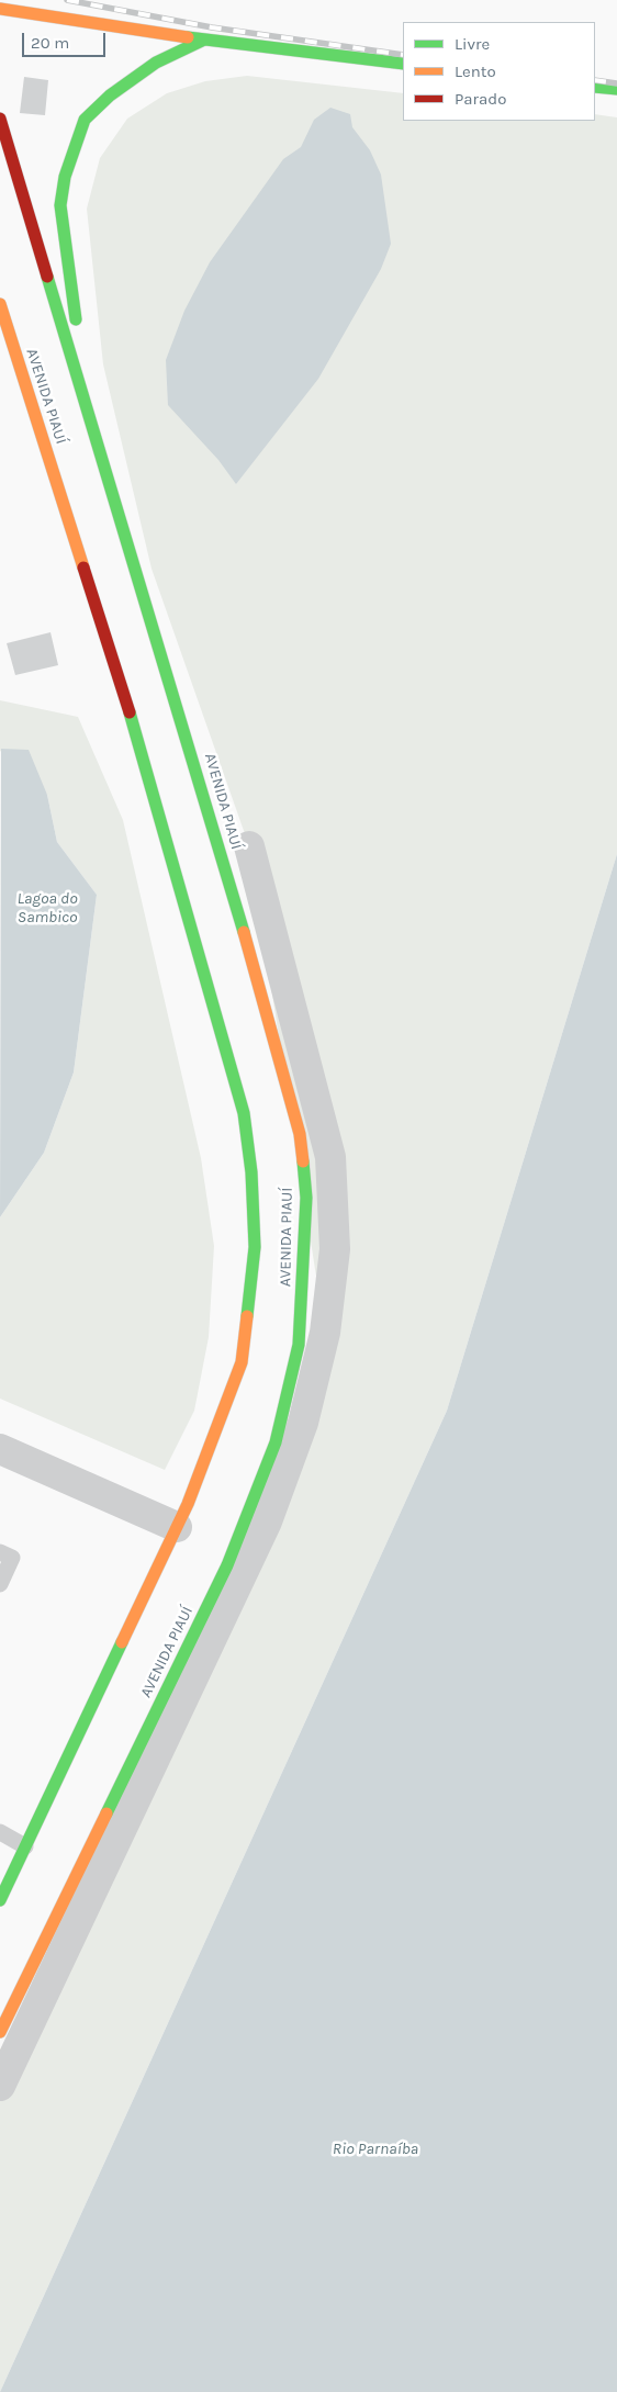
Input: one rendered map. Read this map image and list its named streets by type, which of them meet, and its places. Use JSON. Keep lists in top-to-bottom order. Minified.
{"streets":{"main road":["AVENIDA PIAUÍ"]},"water":["Lagoa do Sambico","Rio Parnaíba"],"legend":["Livre","Lento","Parado"],"scale_bar":"20 m"}
